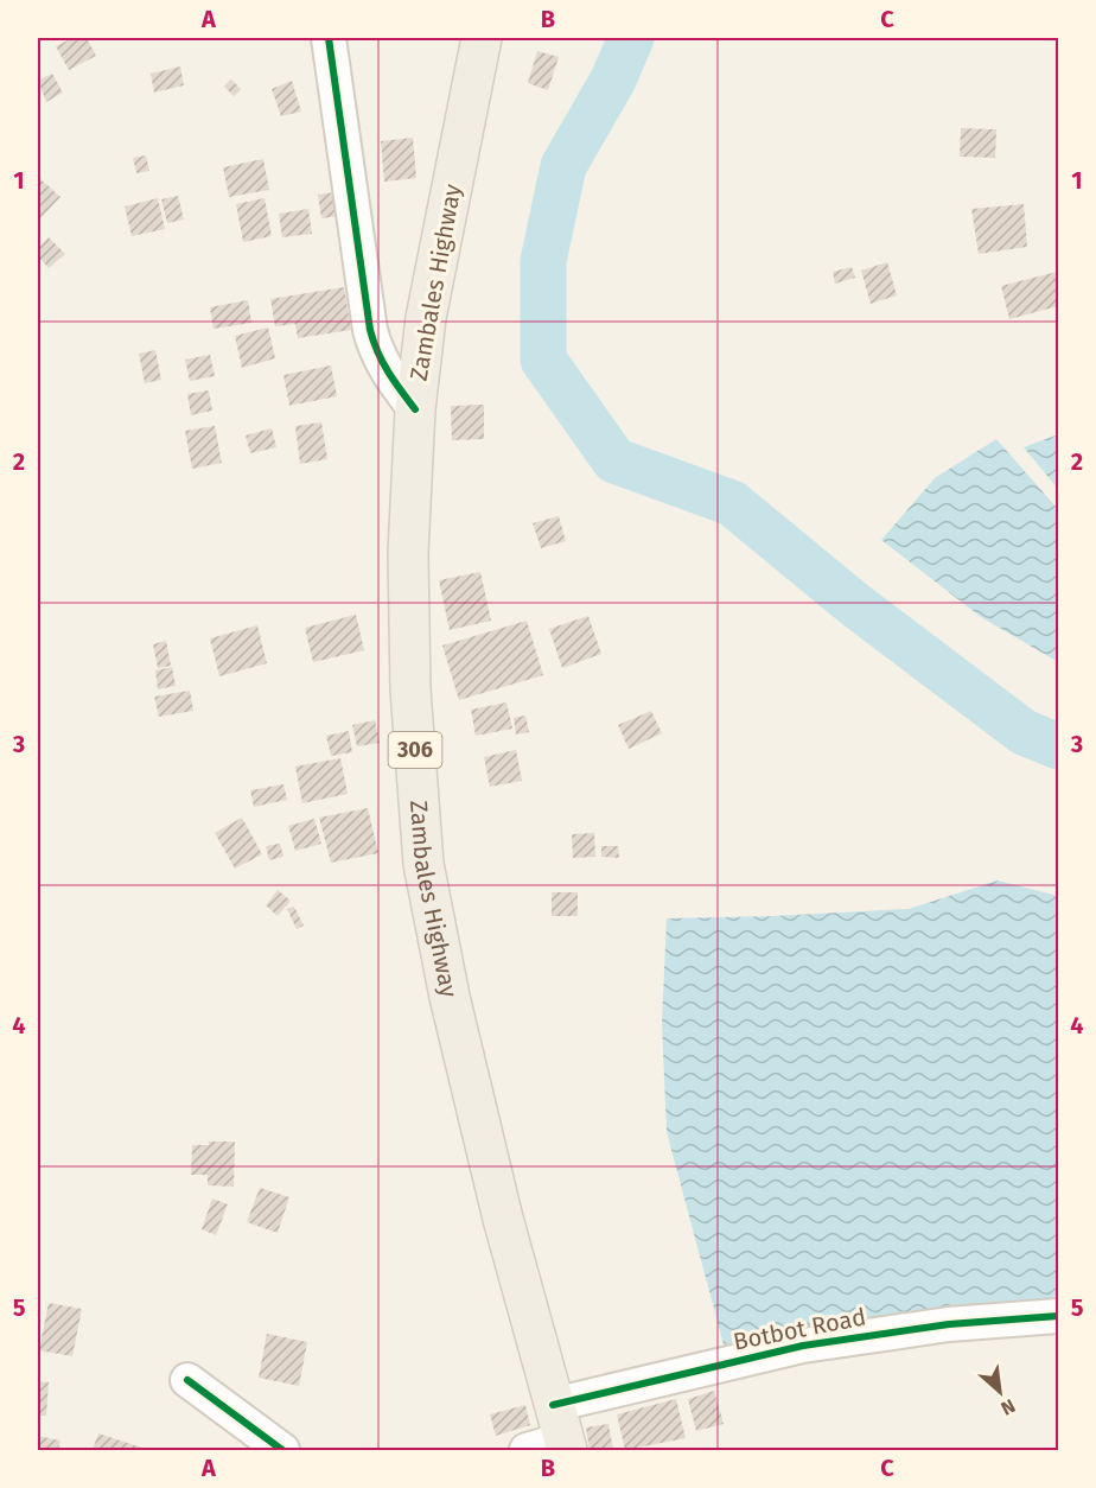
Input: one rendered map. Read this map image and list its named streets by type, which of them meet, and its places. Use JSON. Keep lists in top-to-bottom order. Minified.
{"streets":{"main road":["Zambales Highway","306"],"street":["Botbot Road"]},"crossings":[["Zambales Highway","Botbot Road"]],"north":"bottom right","grid":{"columns":["A","B","C"],"rows":["1","2","3","4","5"]}}
